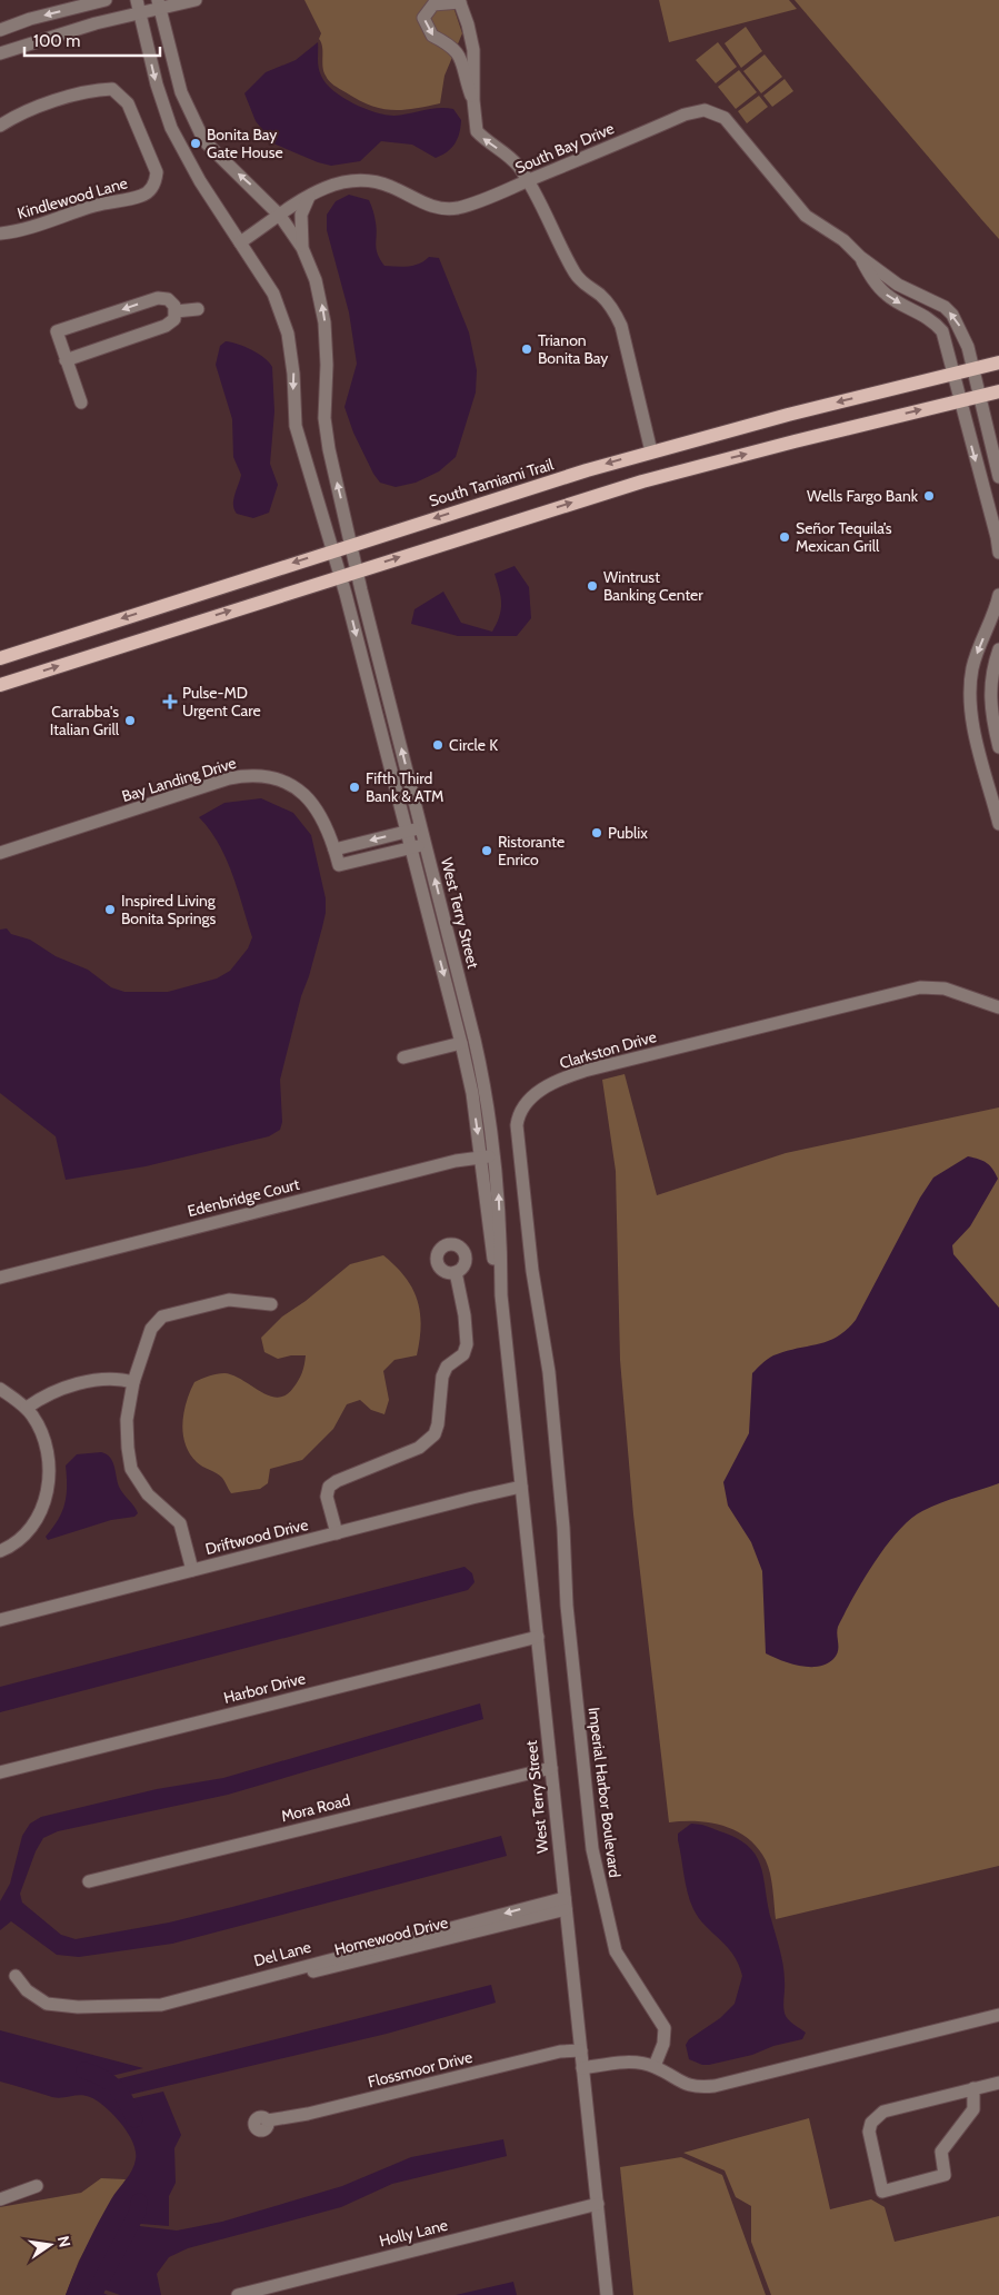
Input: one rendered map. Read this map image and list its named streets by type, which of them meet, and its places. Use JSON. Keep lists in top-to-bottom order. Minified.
{"streets":{"main road":["South Tamiami Trail"],"street":["South Bay Drive","Kindlewood Lane","Bay Landing Drive","West Terry Street","Clarkston Drive","Edenbridge Court","Driftwood Drive","Harbor Drive","Imperial Harbor Boulevard","Mora Road","Homewood Drive","Flossmoor Drive","Holly Lane"]},"crossings":[["South Bay Drive","South Tamiami Trail"],["South Bay Drive","West Terry Street"],["South Tamiami Trail","West Terry Street"],["Bay Landing Drive","West Terry Street"],["West Terry Street","Edenbridge Court"],["West Terry Street","Driftwood Drive"],["West Terry Street","Harbor Drive"],["West Terry Street","Mora Road"],["West Terry Street","Homewood Drive"],["West Terry Street","Flossmoor Drive"],["West Terry Street","Holly Lane"],["Clarkston Drive","Imperial Harbor Boulevard"]],"places":{"other":["Bonita Bay Gate House","Trianon Bonita Bay","Wells Fargo Bank","Señor Tequila’s Mexican Grill","Wintrust Banking Center","Carrabba's Italian Grill","Circle K","Fifth Third Bank & ATM","Publix","Ristorante Enrico","Inspired Living Bonita Springs"],"health":["Pulse-MD Urgent Care"]},"scale_bar":"100 m","north":"right"}
